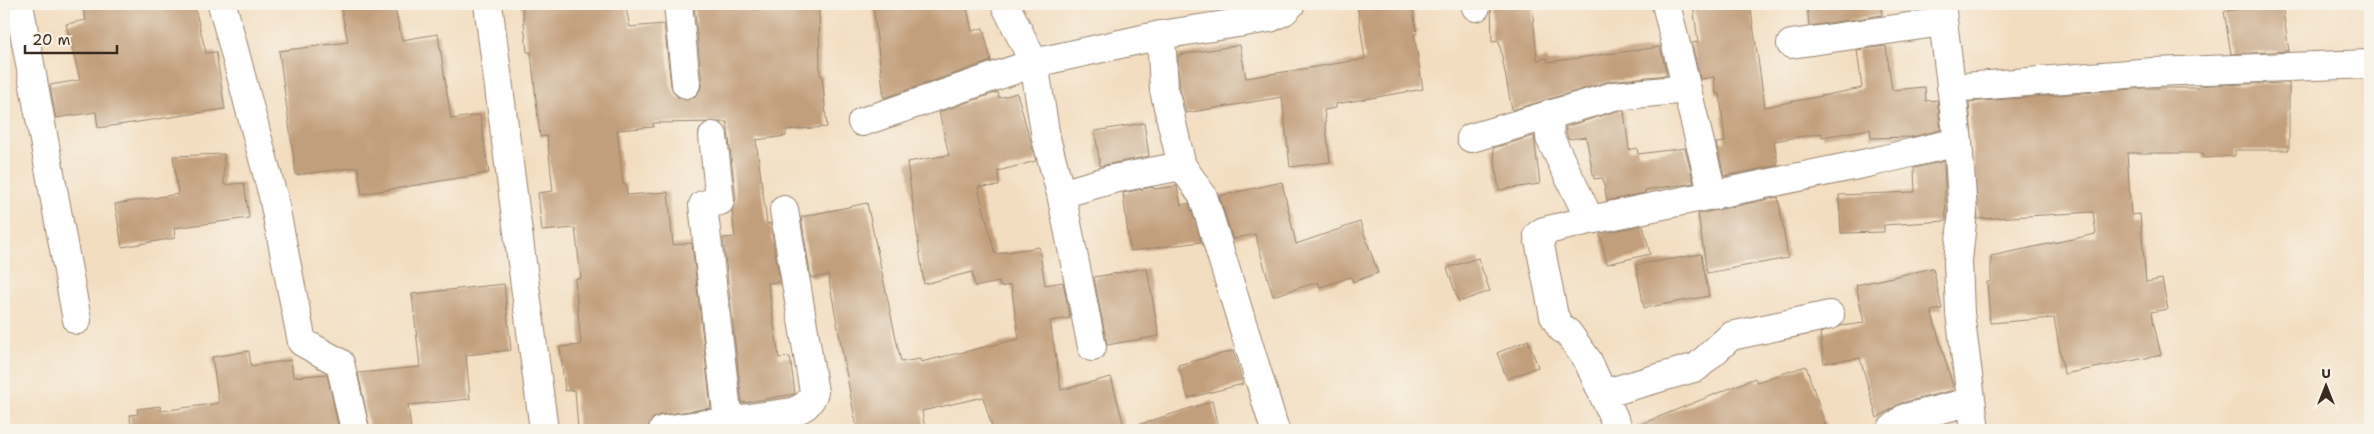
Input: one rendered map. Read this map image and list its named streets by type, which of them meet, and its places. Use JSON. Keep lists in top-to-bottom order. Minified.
{"scale_bar":"20 m","north":"top"}
